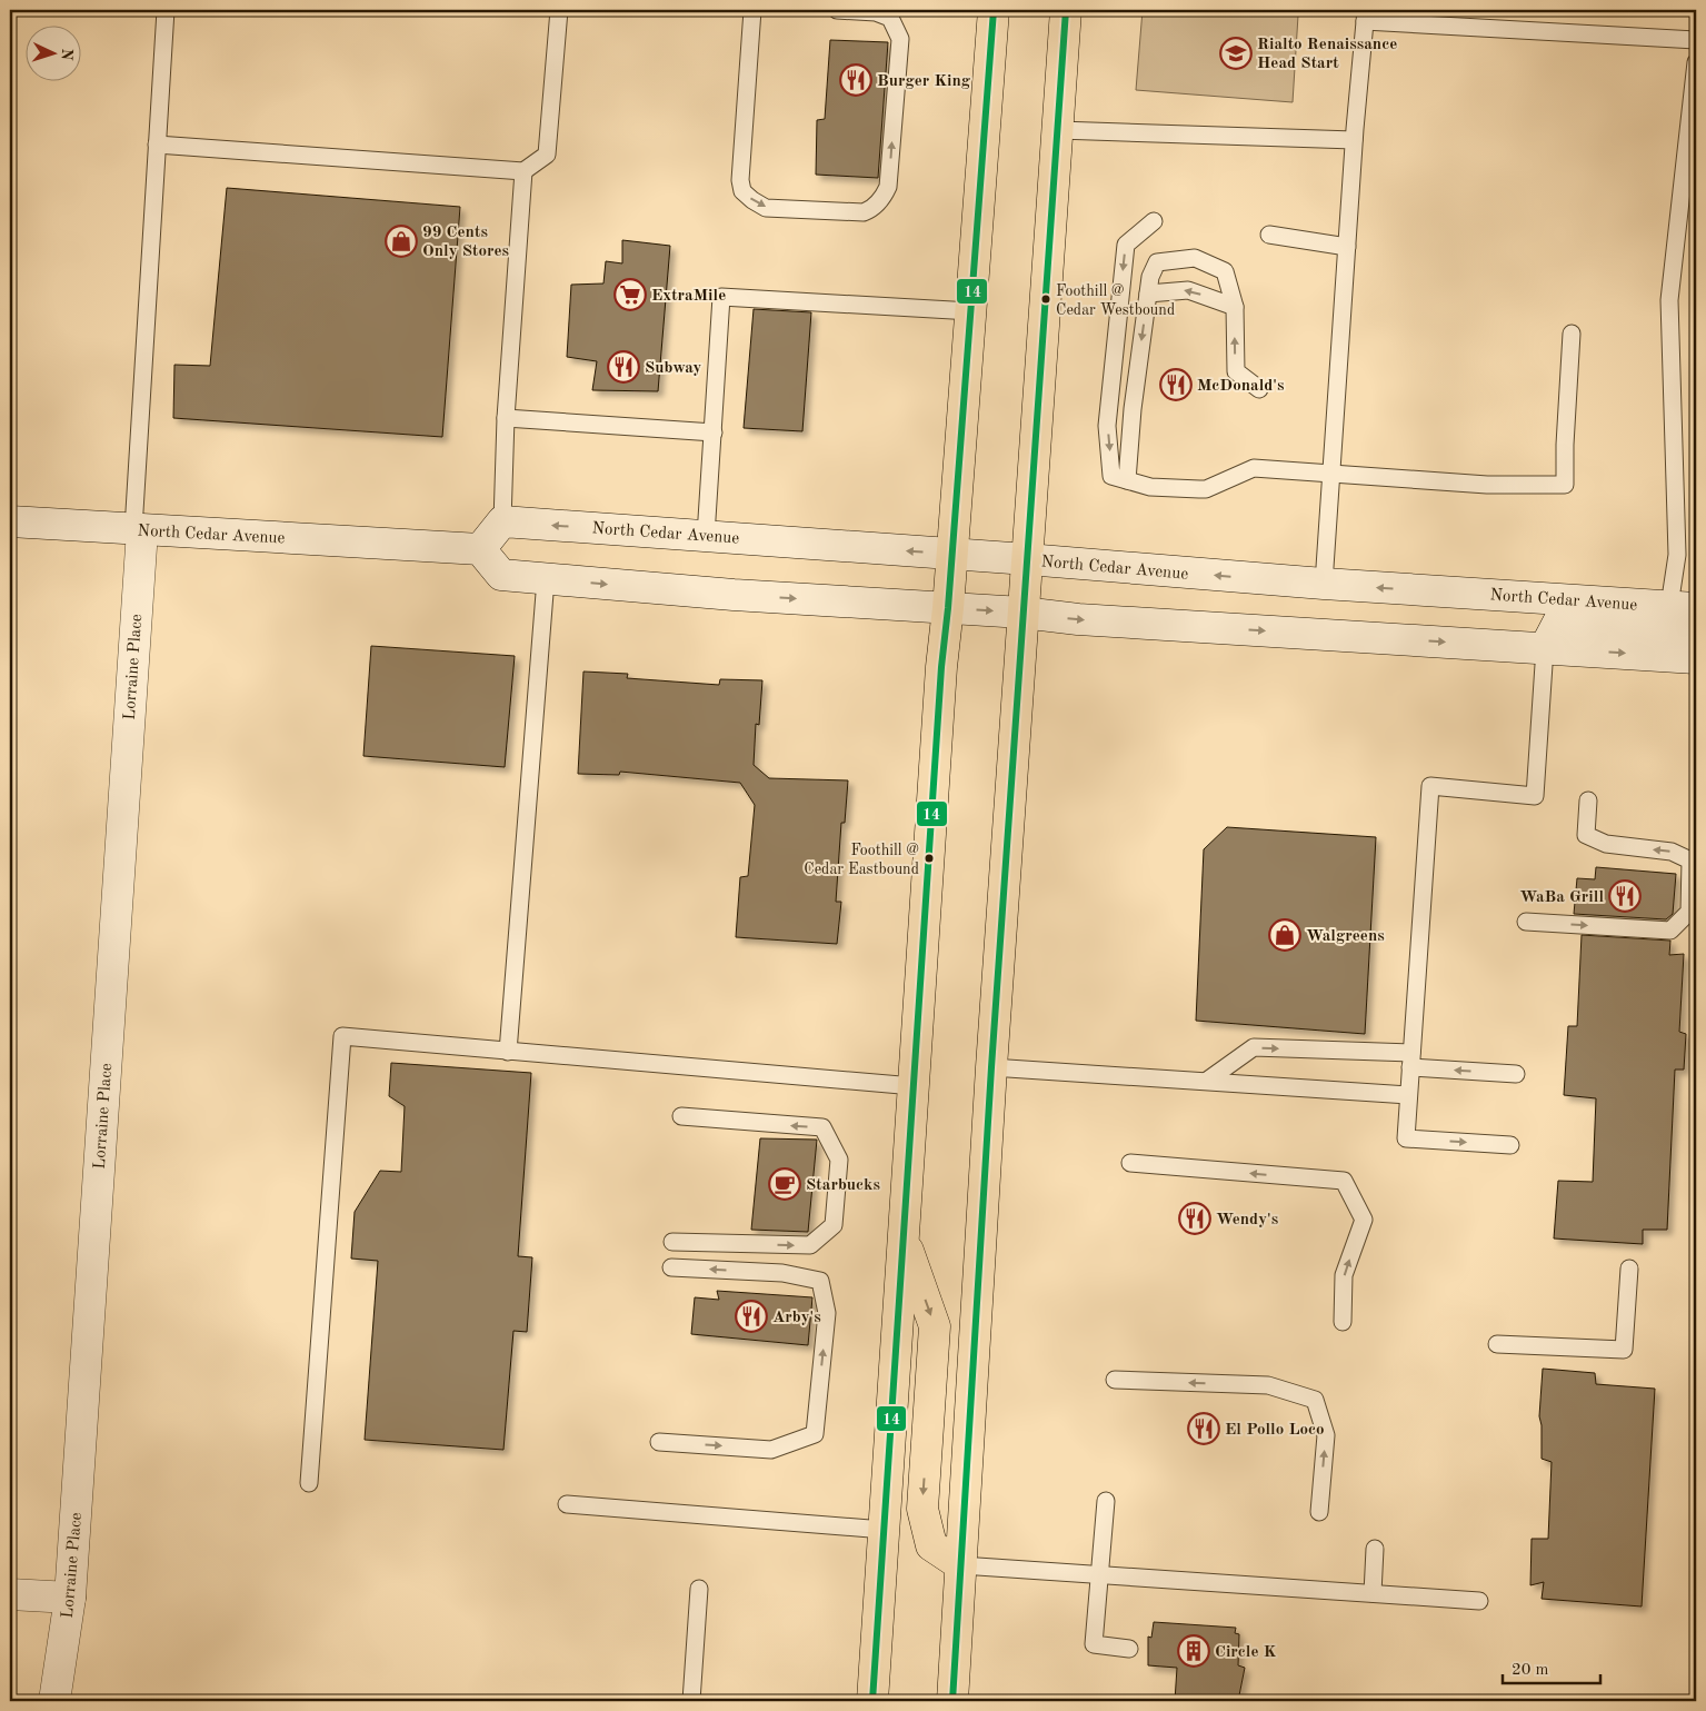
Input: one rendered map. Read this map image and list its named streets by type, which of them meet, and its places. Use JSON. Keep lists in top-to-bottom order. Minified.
{"streets":{"main road":["North Cedar Avenue","Lorraine Place"]},"crossings":[["North Cedar Avenue","Lorraine Place"]],"places":{"school or university":["Rialto Renaissance Head Start"],"restaurant":["Burger King","Subway","McDonald's","WaBa Grill","Wendy's","Arby's","El Pollo Loco"],"shop":["99 Cents Only Stores","Walgreens"],"supermarket":["ExtraMile"],"other":["Foothill @ Cedar Westbound","Foothill @ Cedar Eastbound"],"cafe":["Starbucks"],"building":["Circle K"]},"lines":["transit line 14"],"scale_bar":"20 m","north":"right"}
